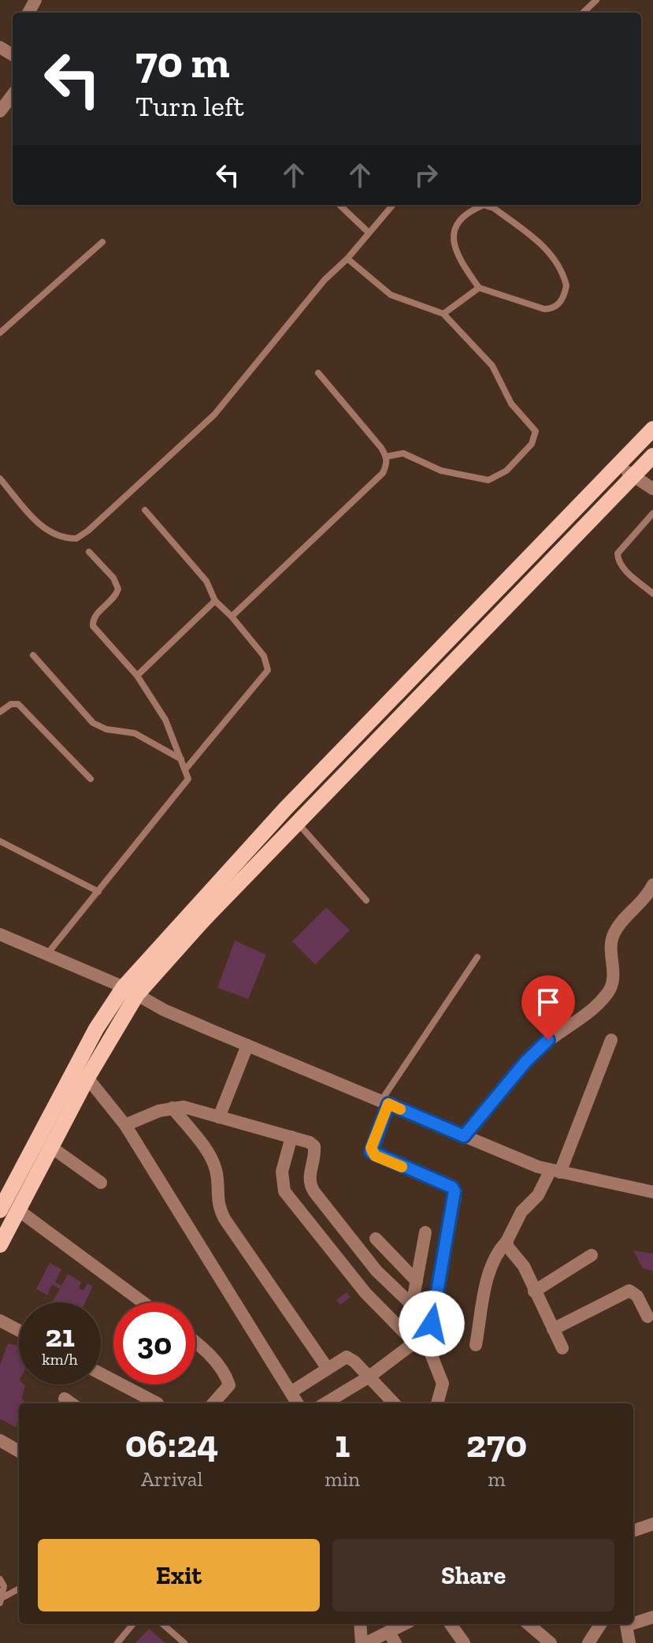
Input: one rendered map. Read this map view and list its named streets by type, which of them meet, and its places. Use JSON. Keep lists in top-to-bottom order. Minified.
{"page":{"turn":["70 m","Turn left"],"speed":"21 km/h","limit":"30","eta":["06:24","Arrival","1","min","270","m"],"buttons":["Exit","Share"]}}
